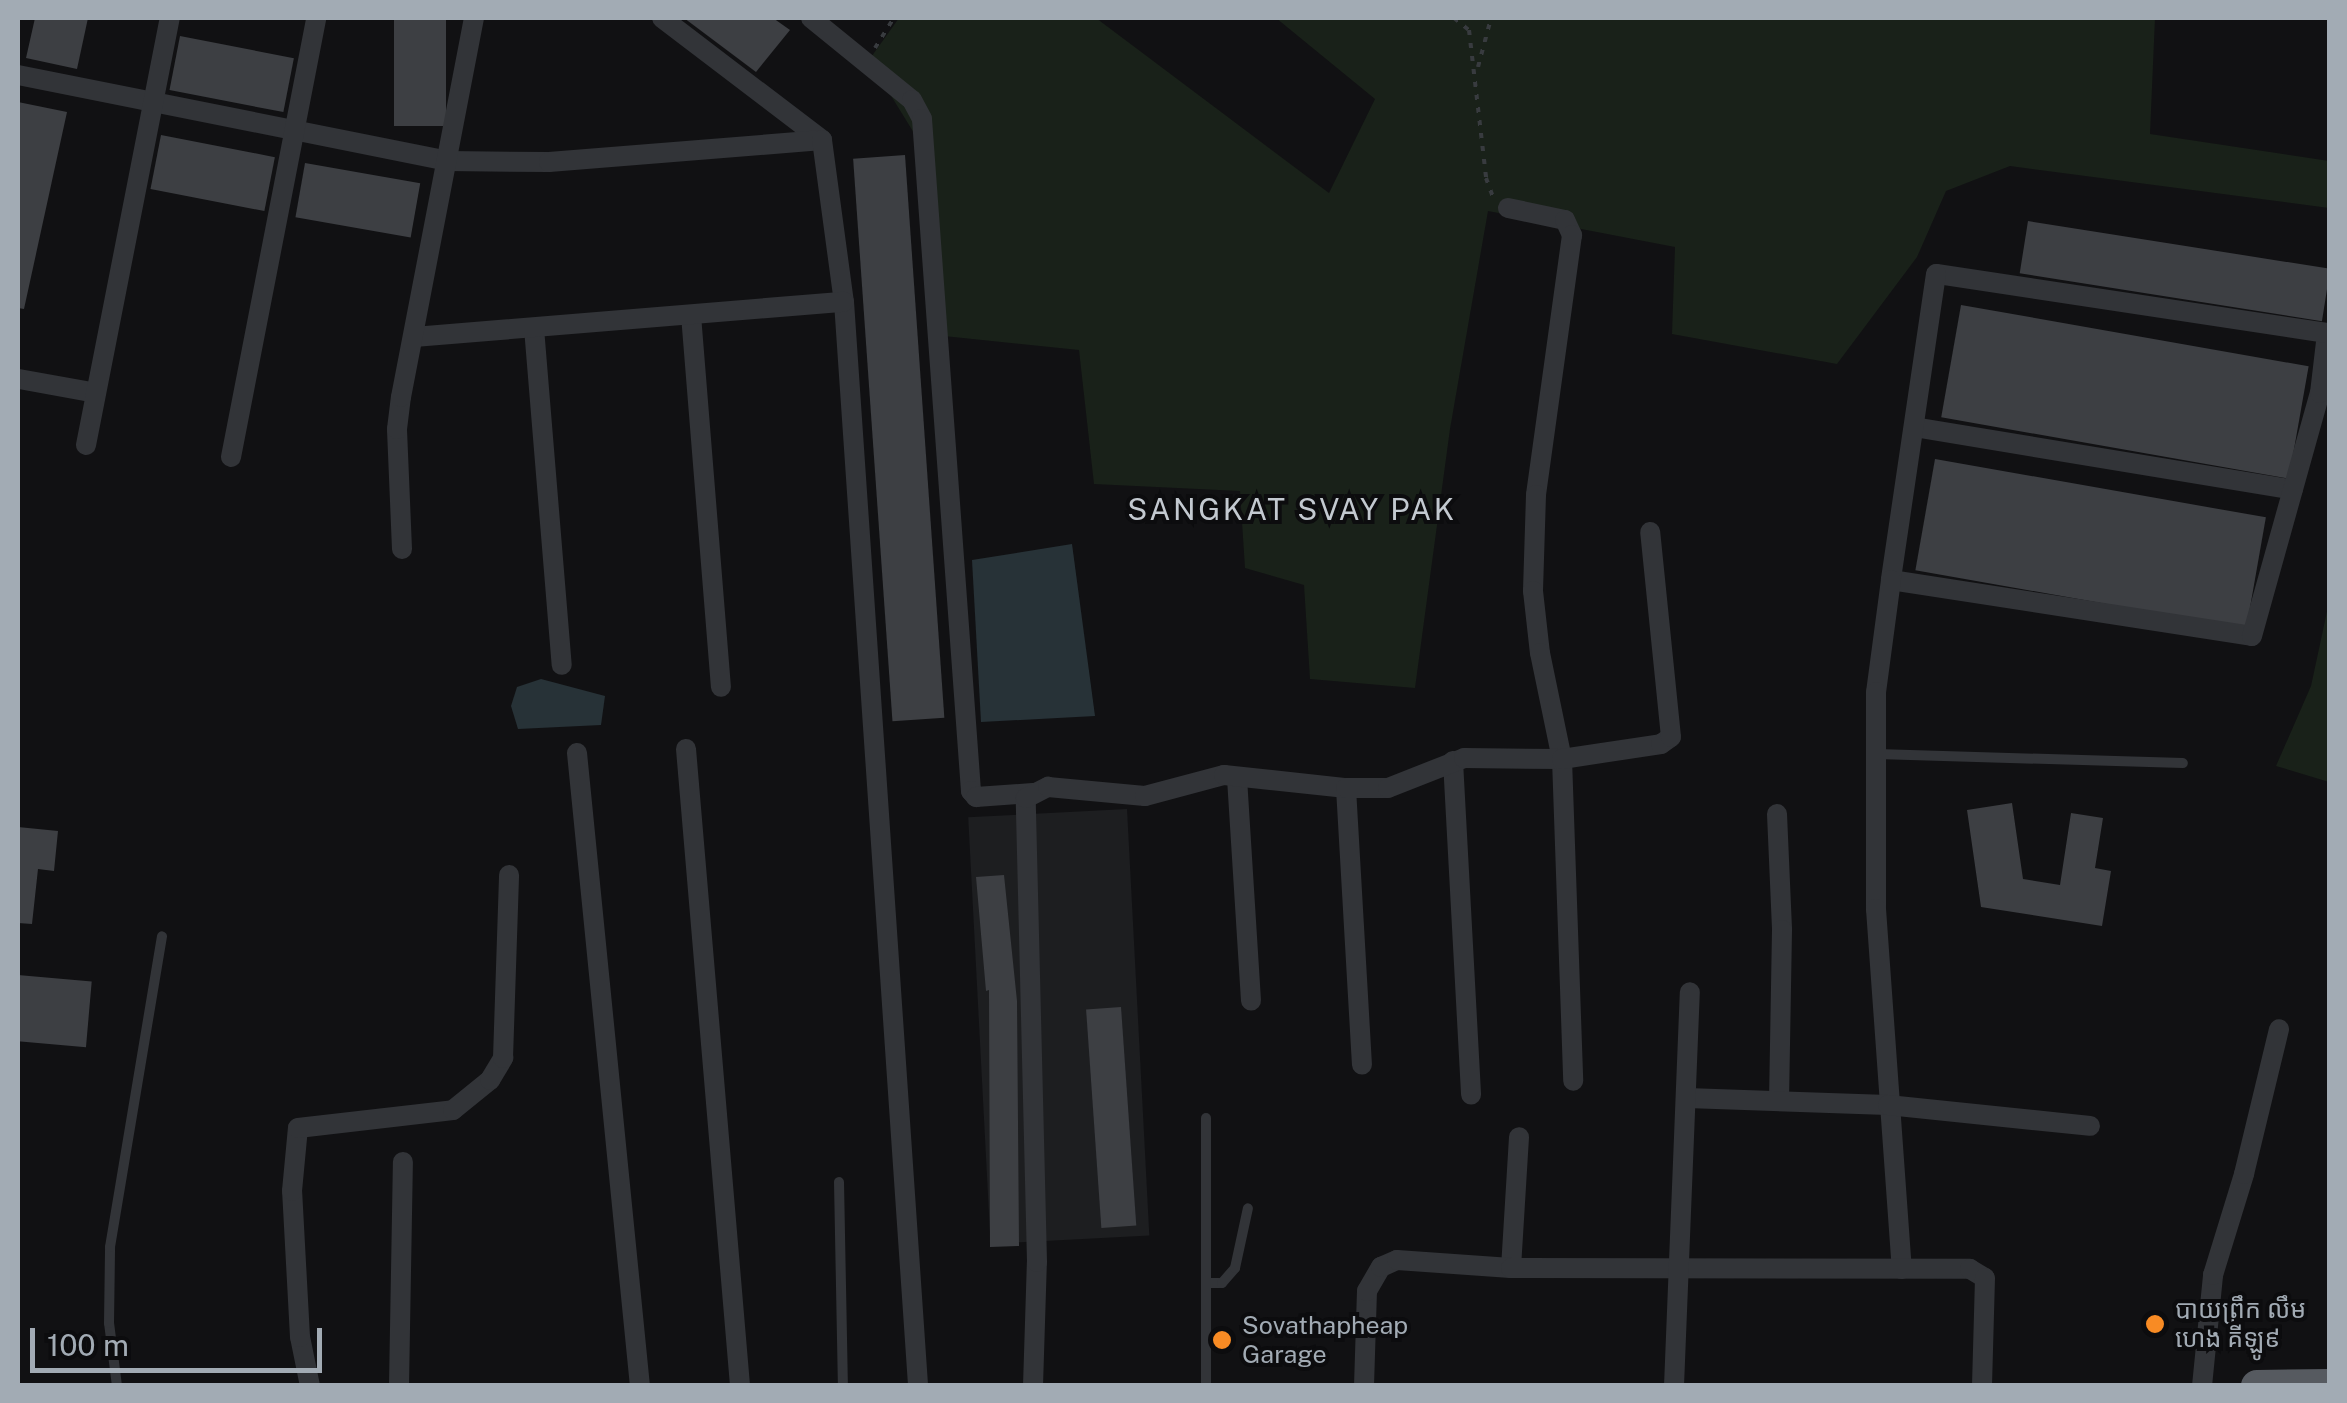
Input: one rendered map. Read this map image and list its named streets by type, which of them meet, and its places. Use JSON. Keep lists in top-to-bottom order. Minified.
{"districts":["SANGKAT SVAY PAK"],"places":["បាយព្រឹក លឹម ហេង គីឡូ៩","Sovathapheap Garage"],"scale_bar":"100 m"}
